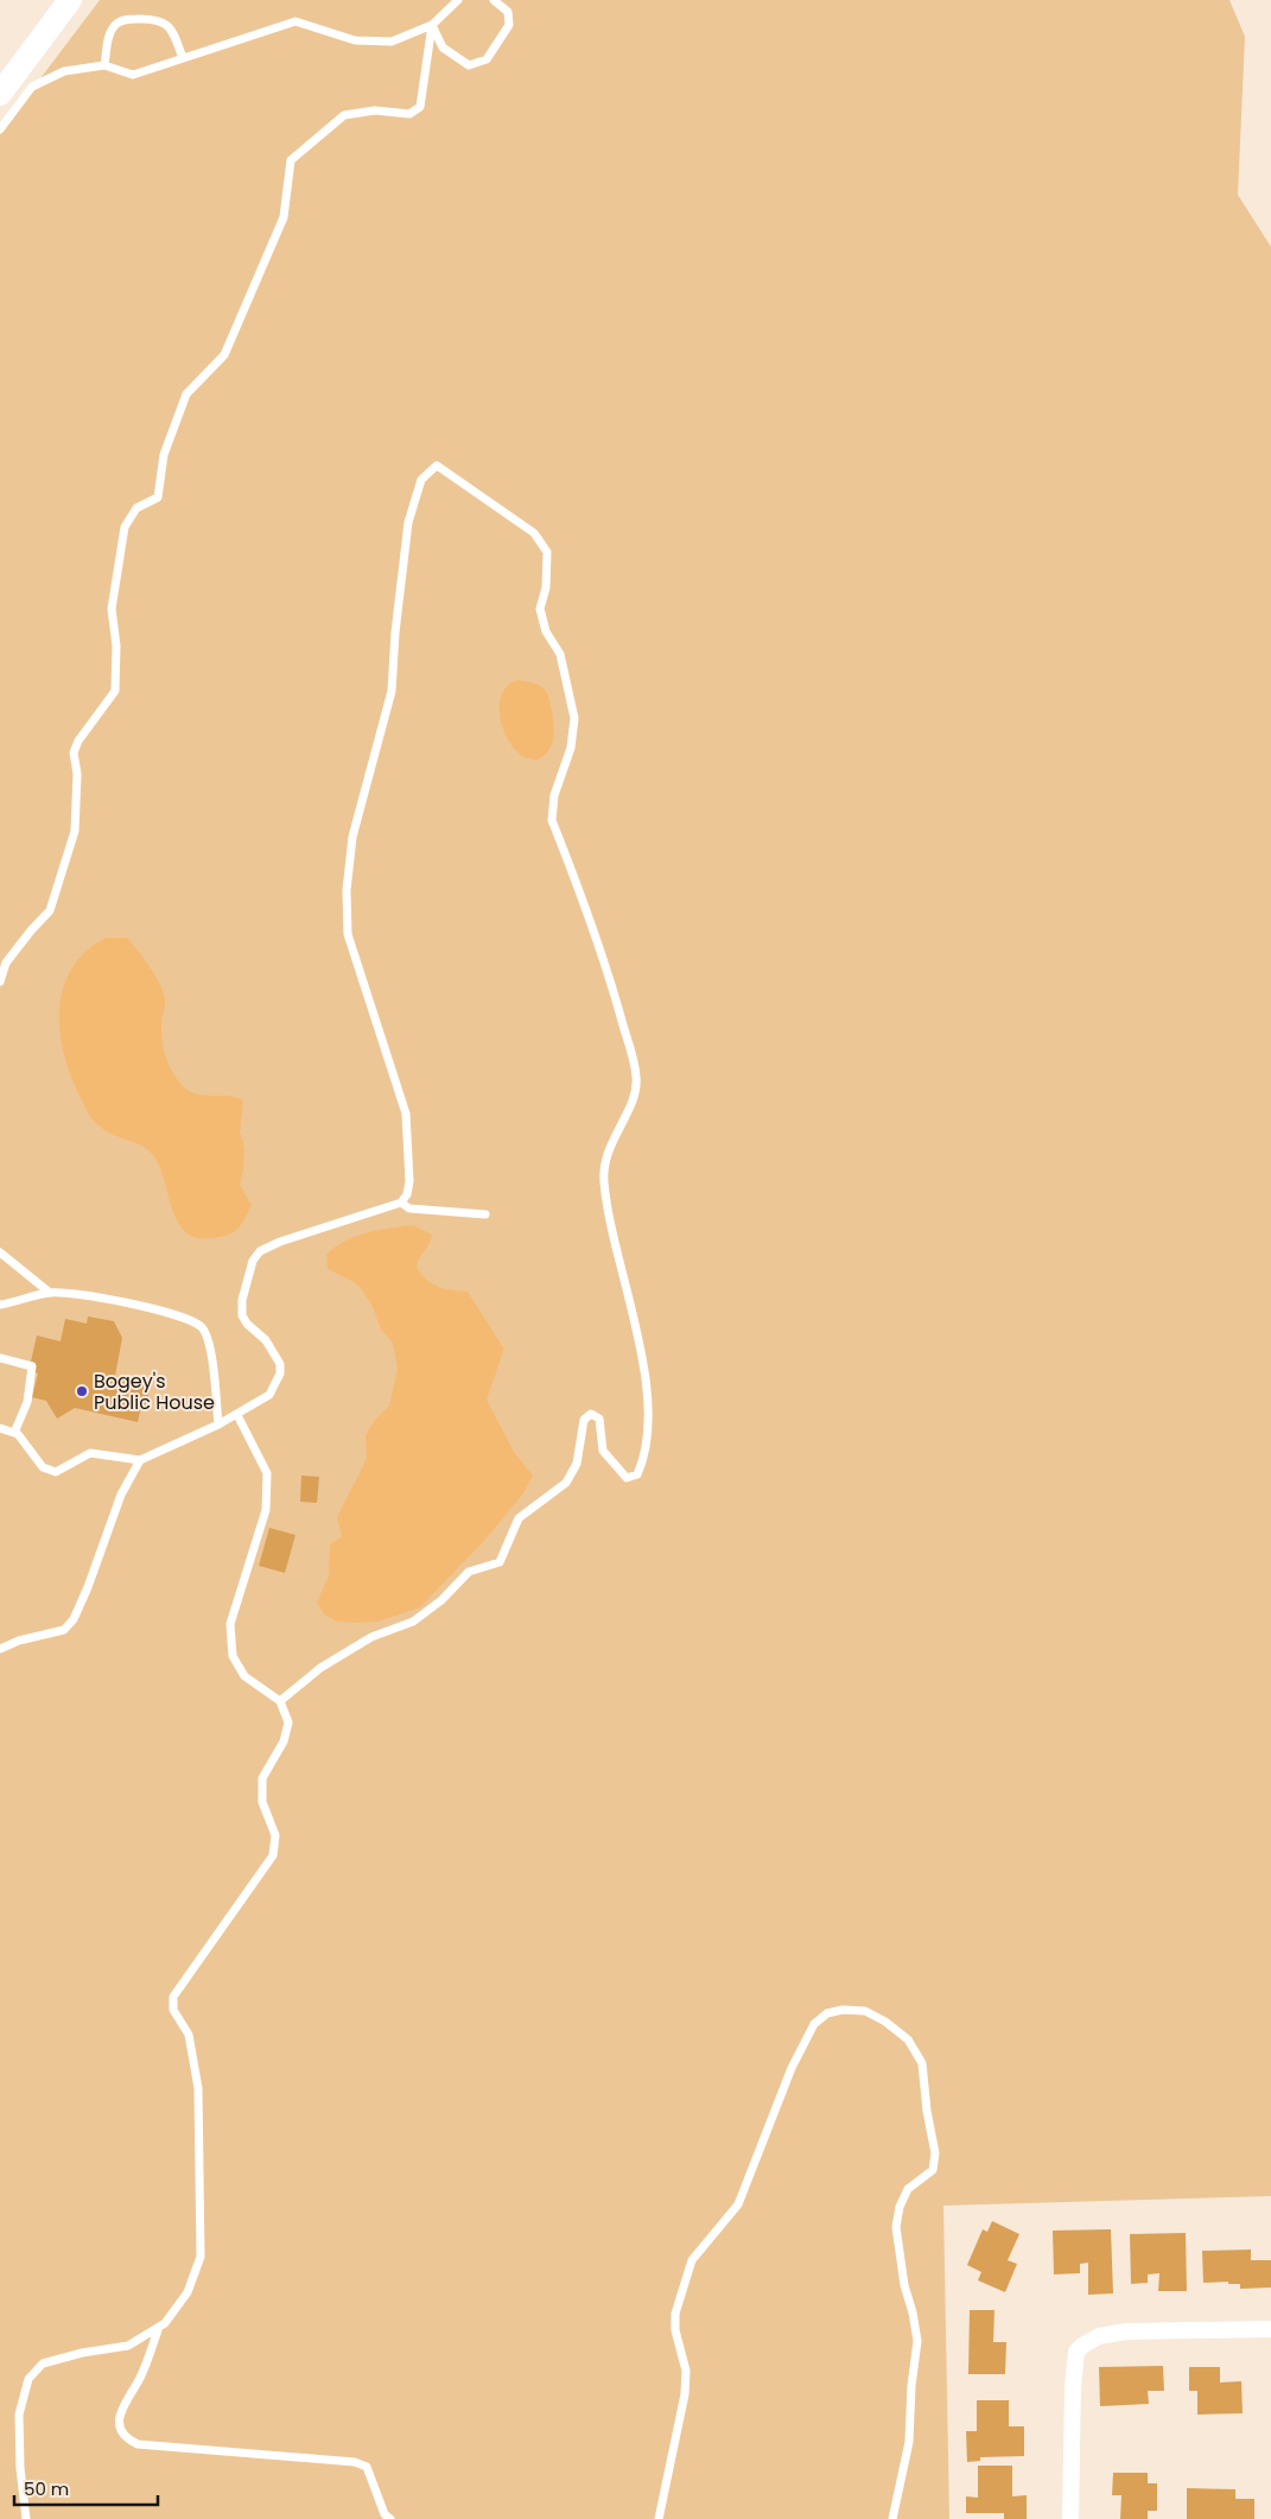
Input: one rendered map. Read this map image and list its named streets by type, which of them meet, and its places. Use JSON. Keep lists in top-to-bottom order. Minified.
{"places":["Bogey's Public House"],"scale_bar":"50 m"}
